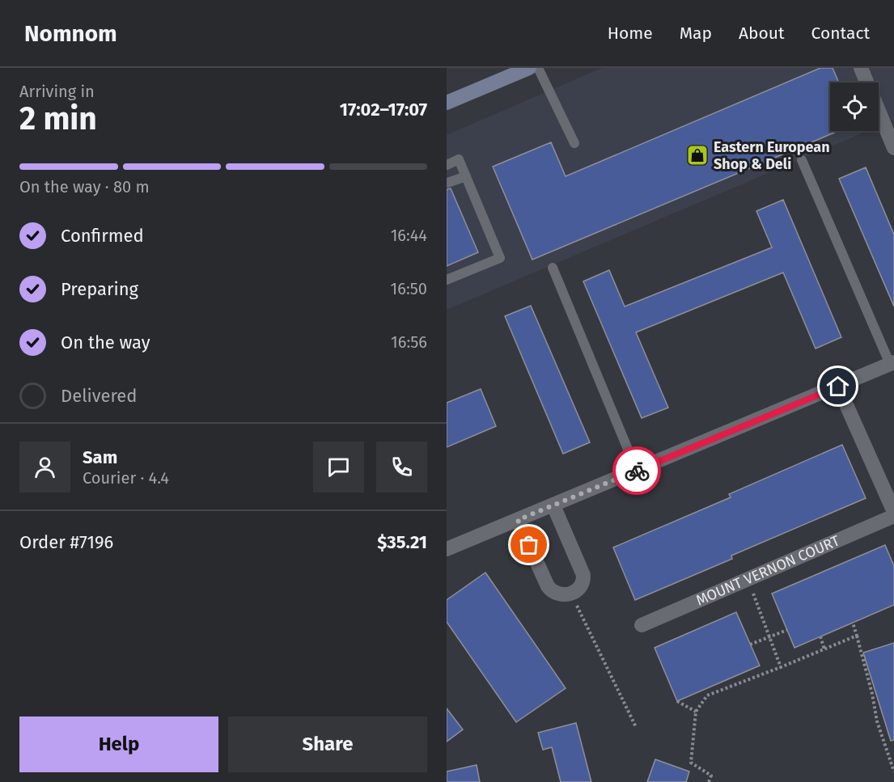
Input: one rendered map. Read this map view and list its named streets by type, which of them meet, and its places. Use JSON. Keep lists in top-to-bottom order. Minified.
{"streets":{"street":["MOUNT VERNON COURT"]},"places":{"shop":["Eastern European Shop & Deli"]},"page":{"header":"Nomnom","nav":["Home","Map","About","Contact"],"heading":["2 min","Arriving in","17:02–17:07"],"panel":["Sam","Courier · 4.4","Order #7196","$35.21"],"bar":"On the way · 80 m","list":[["Confirmed","16:44"],["Preparing","16:50"],["On the way","16:56"],"Delivered"],"buttons":["Help","Share"]}}
